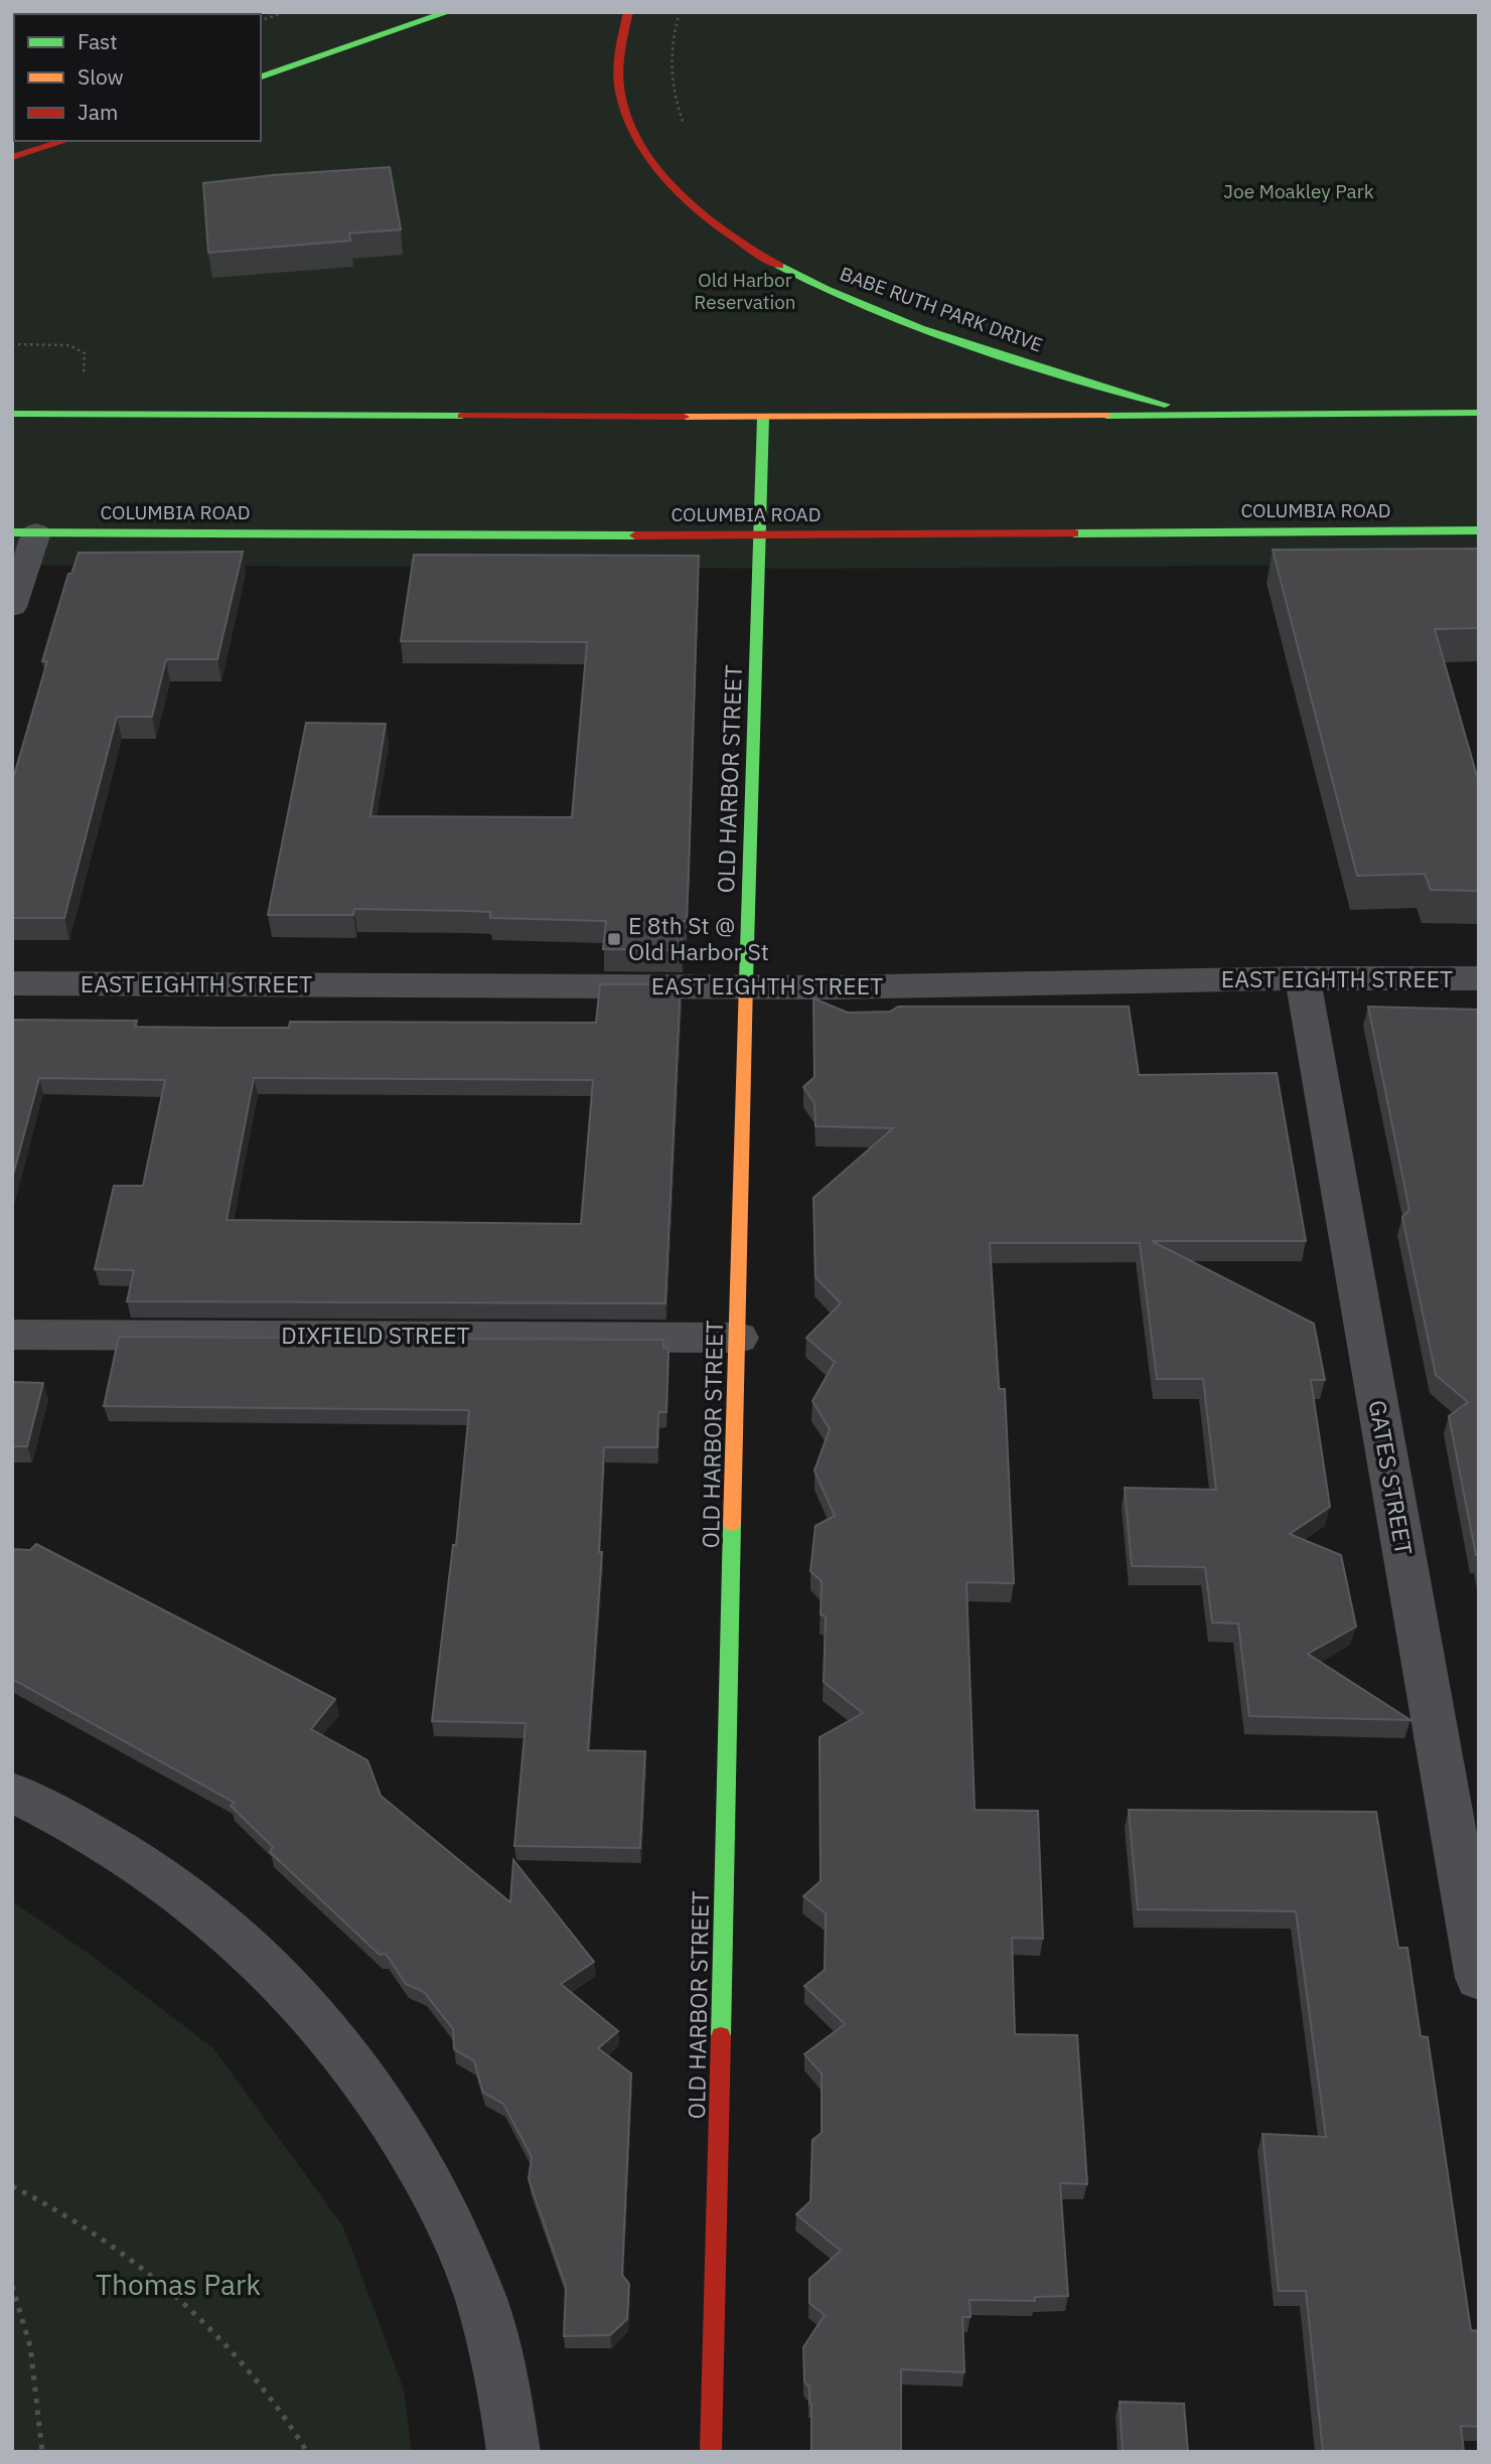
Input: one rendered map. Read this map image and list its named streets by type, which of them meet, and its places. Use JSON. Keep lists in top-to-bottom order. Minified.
{"streets":{"main road":["BABE RUTH PARK DRIVE","COLUMBIA ROAD","OLD HARBOR STREET"],"street":["EAST EIGHTH STREET","DIXFIELD STREET","GATES STREET"]},"crossings":[["COLUMBIA ROAD","OLD HARBOR STREET"],["OLD HARBOR STREET","EAST EIGHTH STREET"],["OLD HARBOR STREET","DIXFIELD STREET"],["EAST EIGHTH STREET","GATES STREET"]],"parks":["Joe Moakley Park","Old Harbor Reservation","Thomas Park"],"places":{"transit":["E 8th St @ Old Harbor St"]},"legend":["Fast","Slow","Jam"]}
